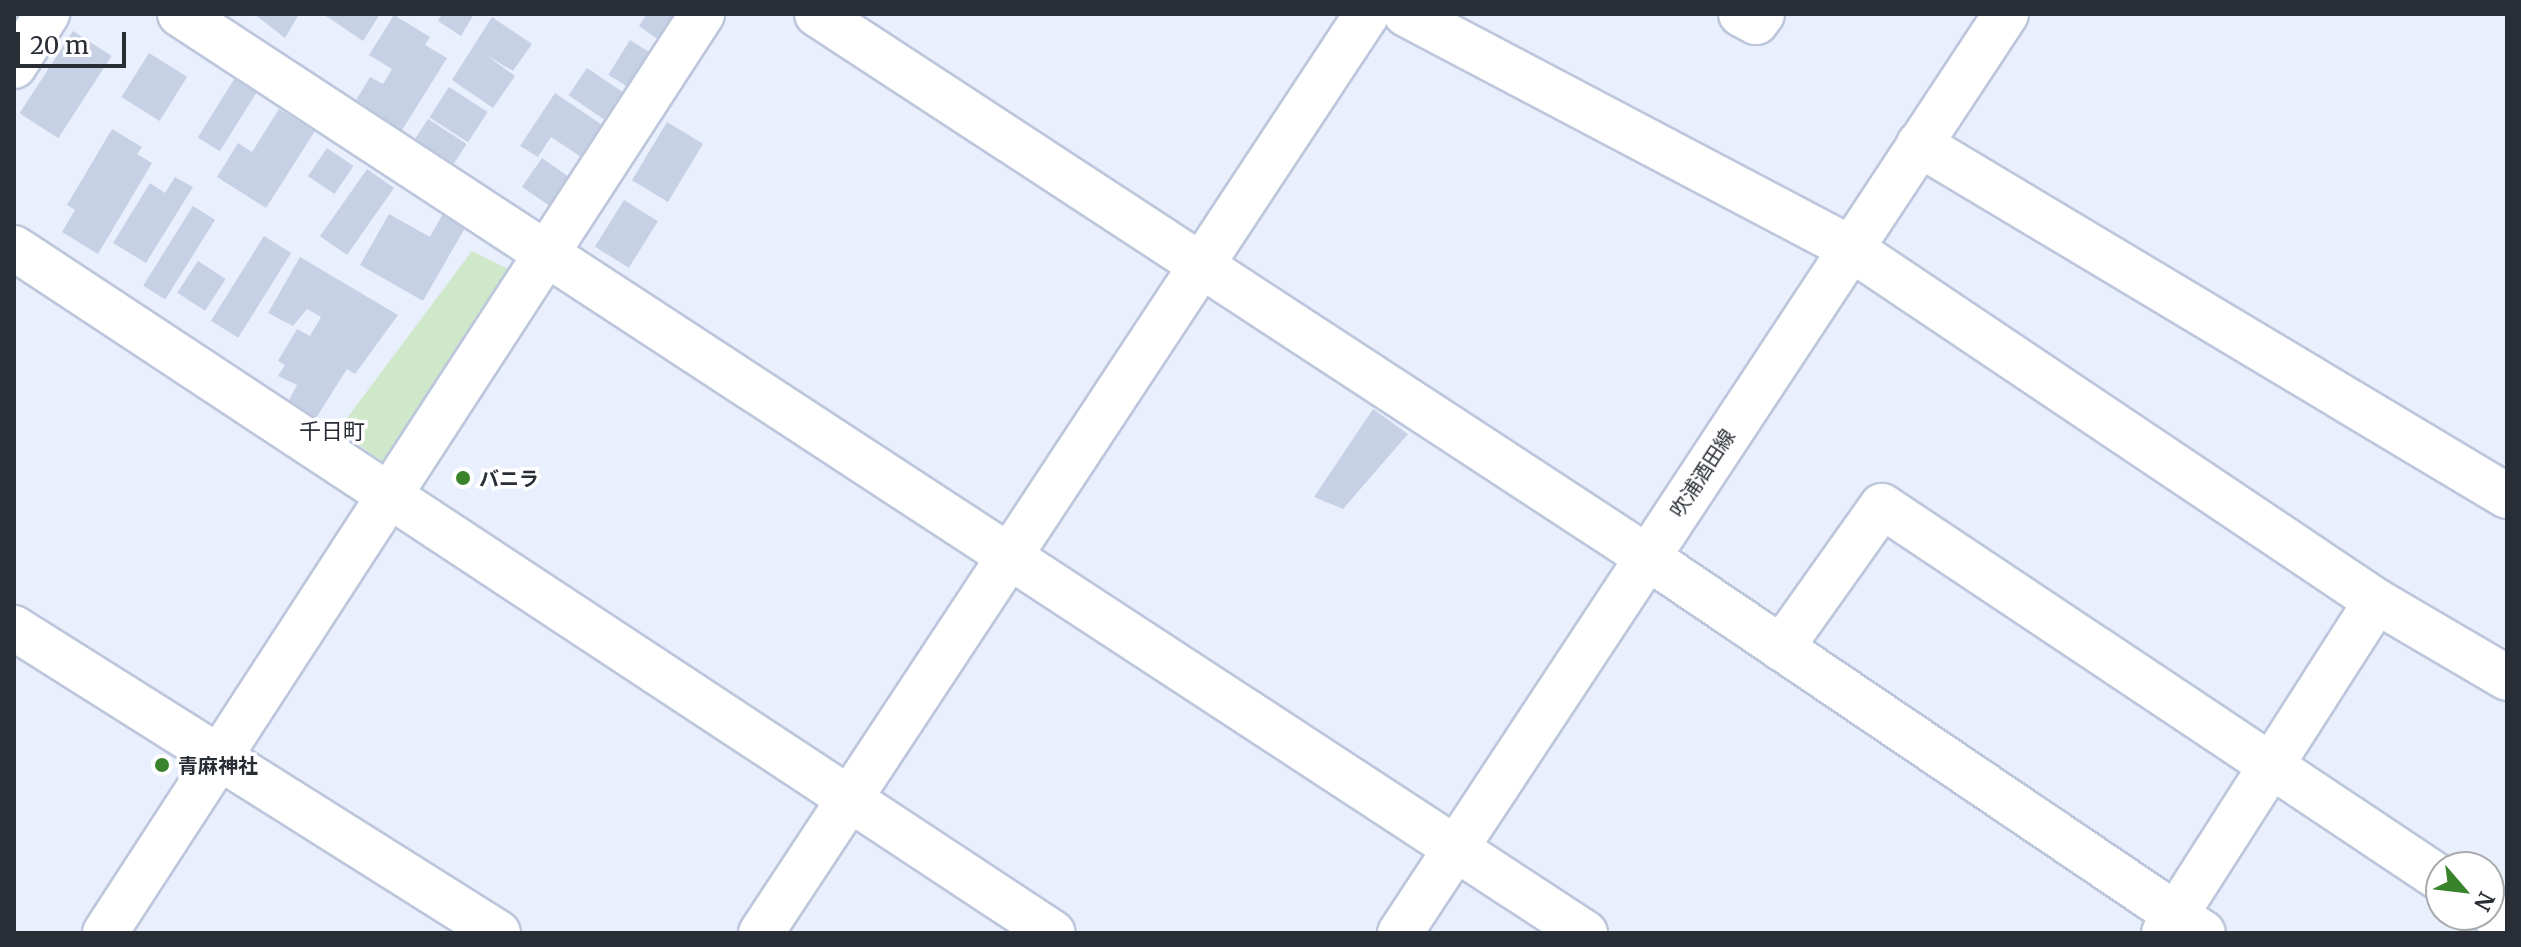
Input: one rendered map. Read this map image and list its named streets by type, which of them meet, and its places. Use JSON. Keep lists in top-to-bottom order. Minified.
{"streets":{"street":["吹浦酒田線"]},"districts":["千日町"],"places":["バニラ","青麻神社"],"scale_bar":"20 m","north":"bottom right"}
